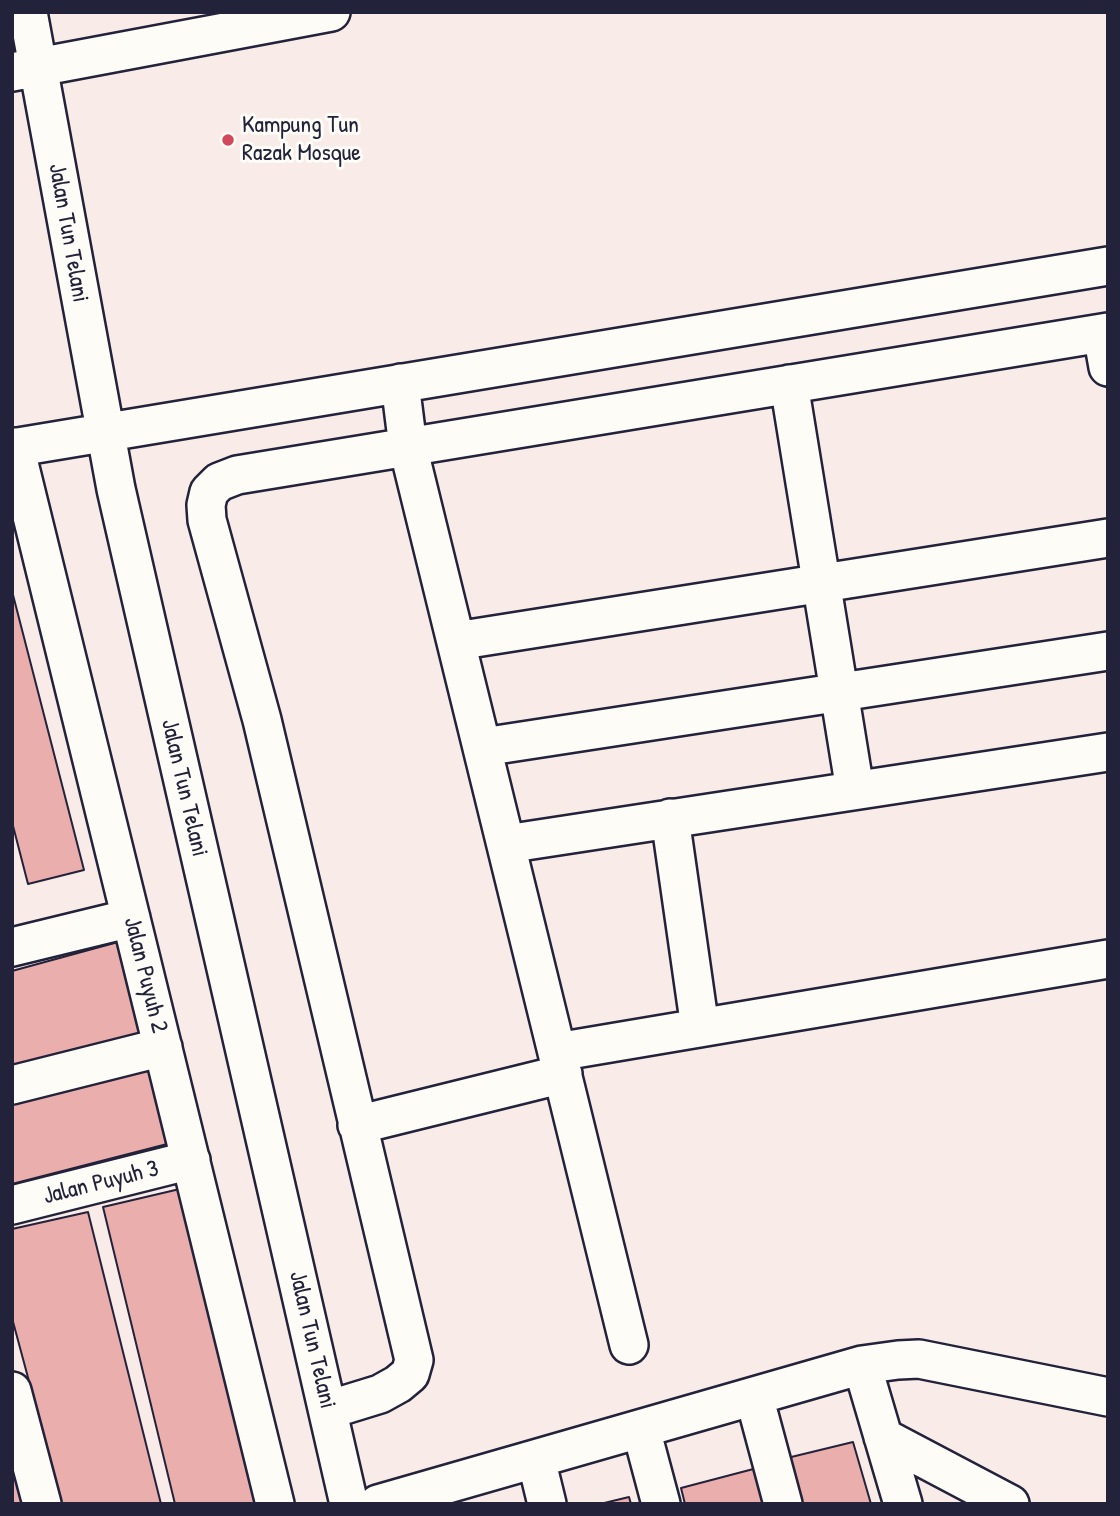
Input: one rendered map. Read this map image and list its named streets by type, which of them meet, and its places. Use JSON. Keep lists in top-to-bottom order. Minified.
{"streets":{"street":["Jalan Tun Telani","Jalan Puyuh 2","Jalan Puyuh 3"]},"crossings":[["Jalan Puyuh 2","Jalan Puyuh 3"]],"places":["Kampung Tun Razak Mosque"]}
